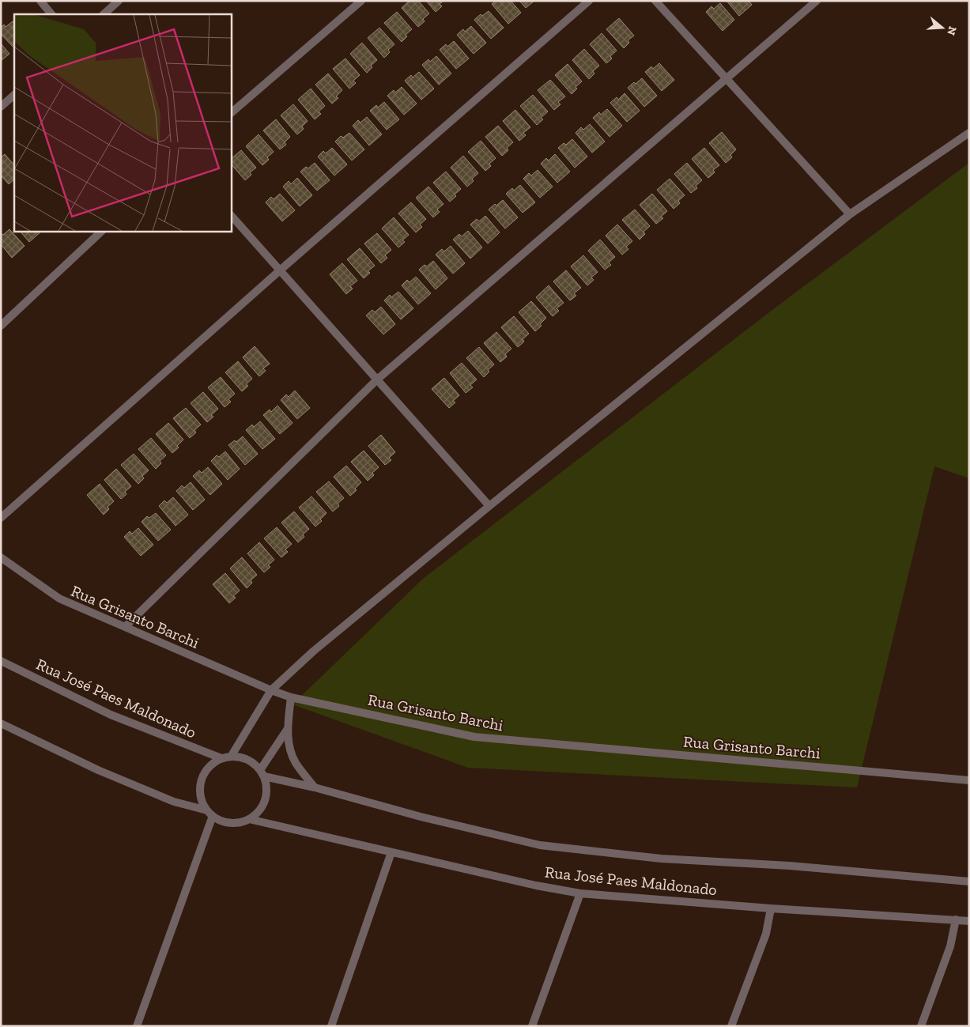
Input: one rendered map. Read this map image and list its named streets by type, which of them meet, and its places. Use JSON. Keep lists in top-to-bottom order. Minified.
{"streets":{"street":["Rua Grisanto Barchi","Rua José Paes Maldonado"]},"north":"right"}
